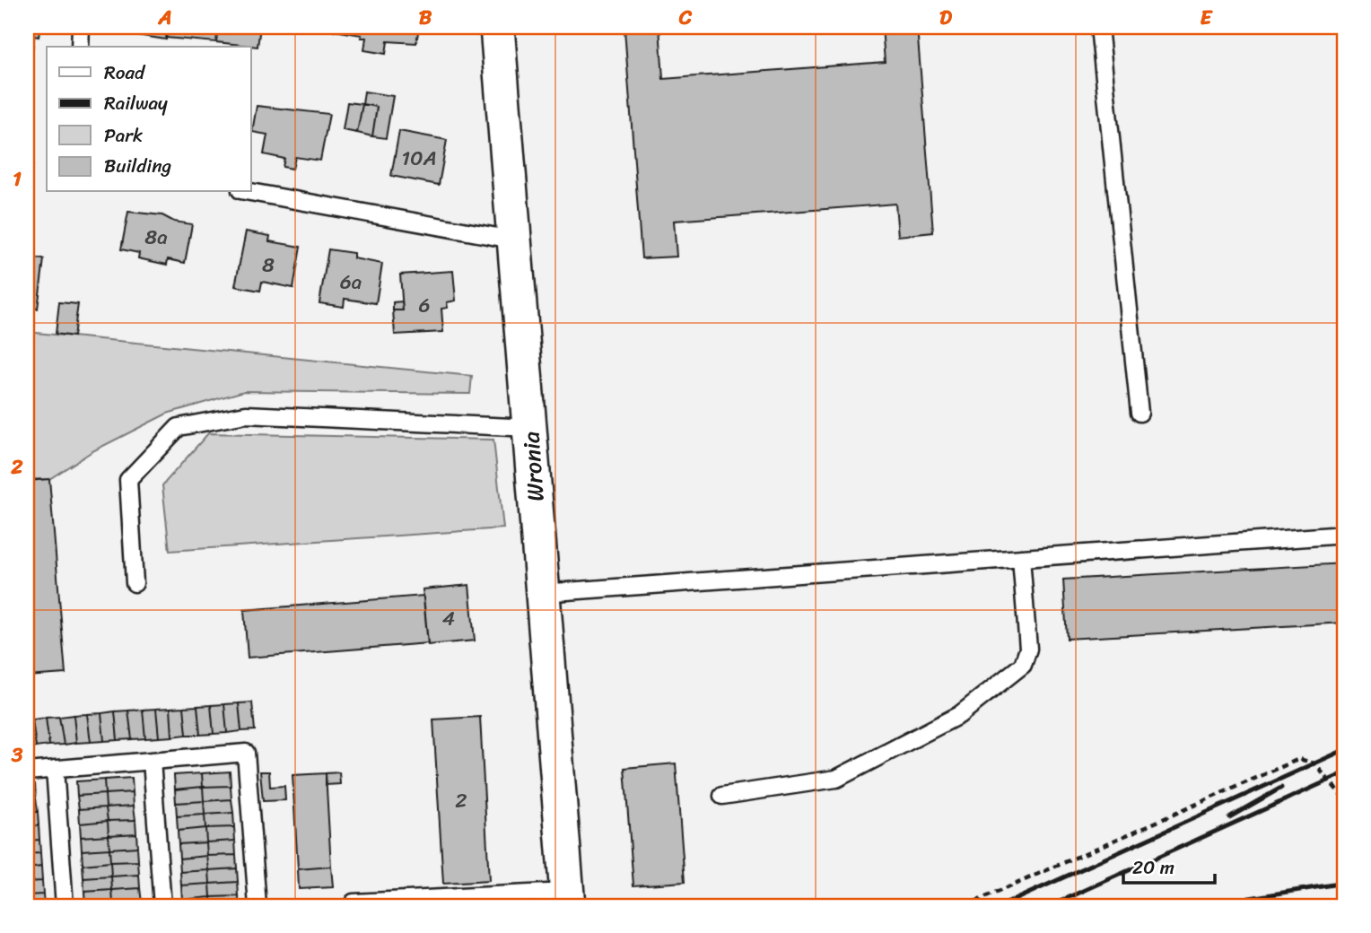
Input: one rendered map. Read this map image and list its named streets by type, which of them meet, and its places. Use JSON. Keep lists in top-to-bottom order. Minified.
{"streets":{"street":["Wronia"]},"house_numbers":["10A","8a","8","6a","6","4","2"],"legend":["Road","Railway","Park","Building"],"scale_bar":"20 m","grid":{"columns":["A","B","C","D","E"],"rows":["1","2","3"]}}
